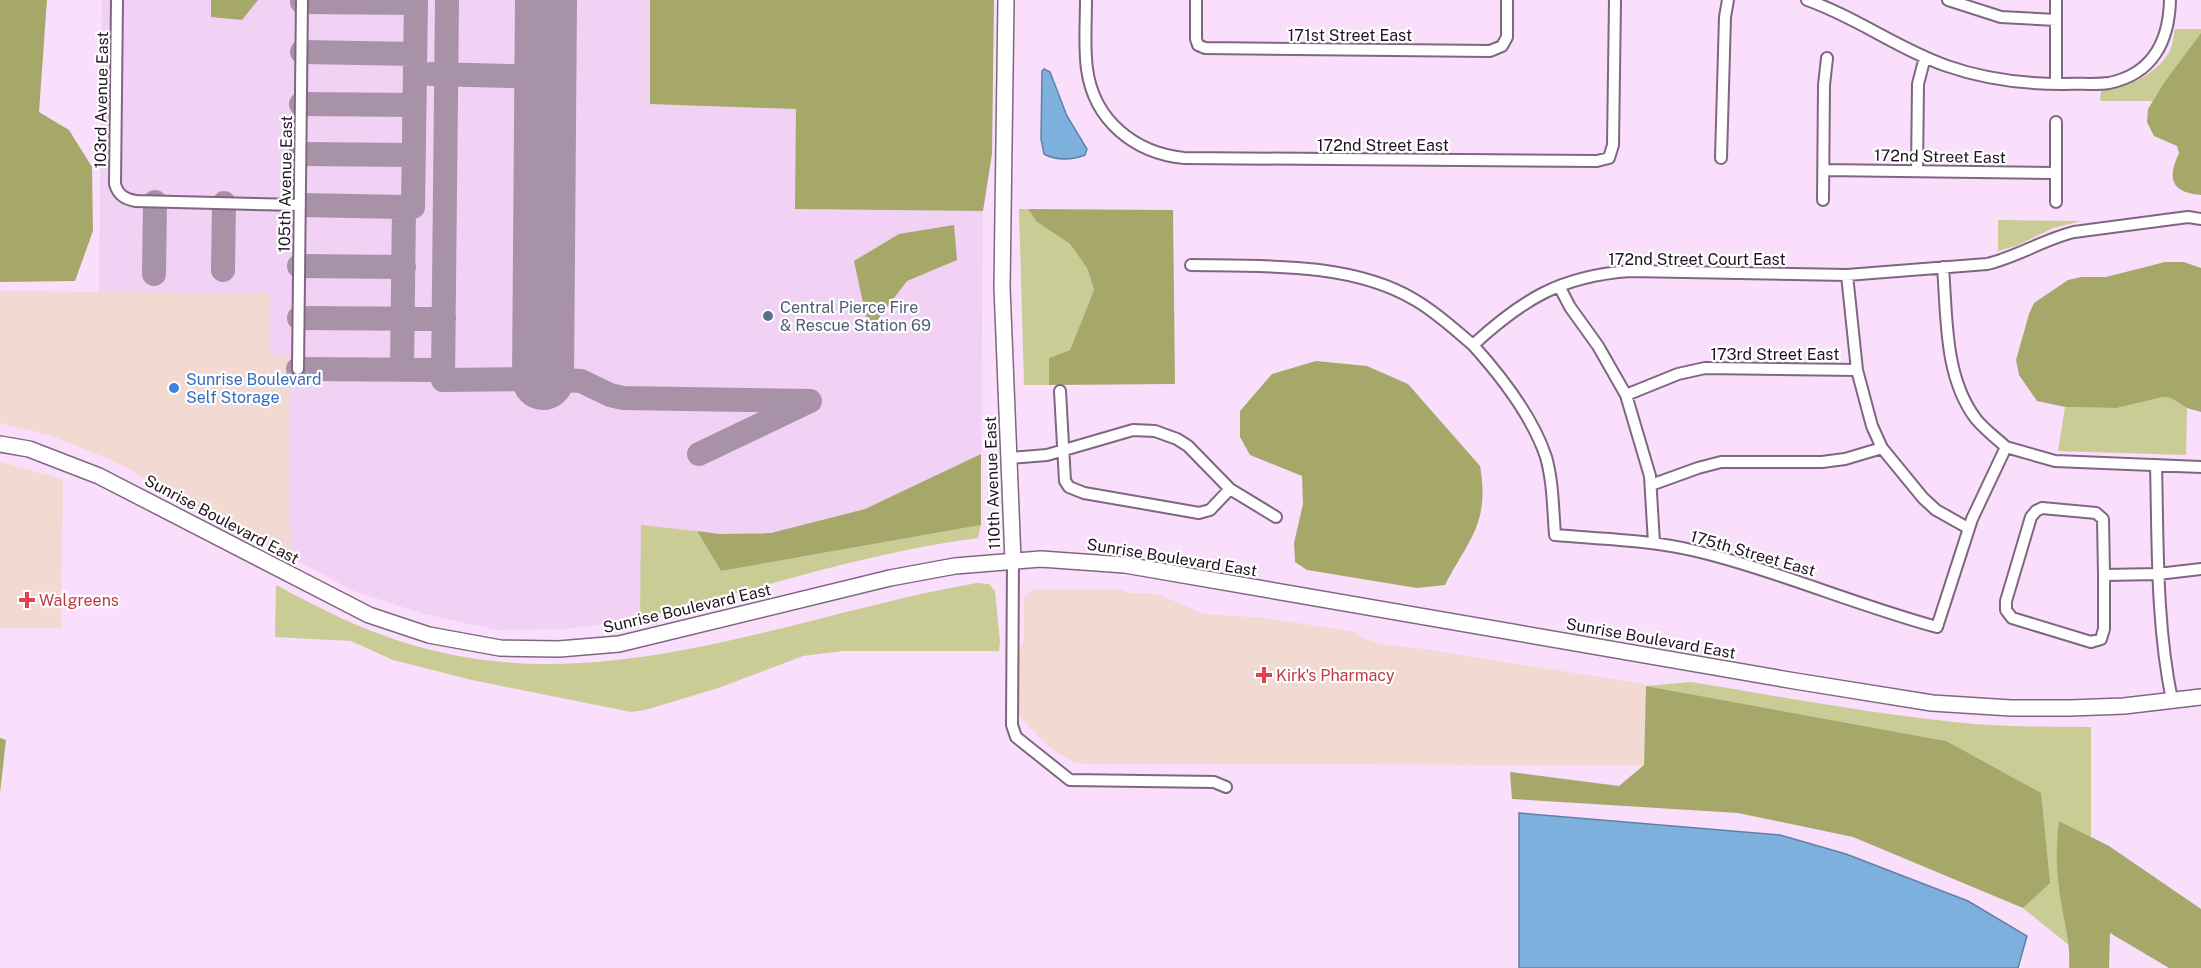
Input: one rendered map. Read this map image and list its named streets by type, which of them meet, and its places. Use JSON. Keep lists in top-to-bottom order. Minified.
{"streets":{"main road":["110th Avenue East","Sunrise Boulevard East"],"street":["171st Street East","103rd Avenue East","172nd Street East","105th Avenue East","172nd Street Court East","173rd Street East","175th Street East"]},"crossings":[["103rd Avenue East","105th Avenue East"],["172nd Street Court East","175th Street East"],["110th Avenue East","Sunrise Boulevard East"]],"places":{"other":["Central Pierce Fire & Rescue Station 69","Sunrise Boulevard Self Storage"],"health":["Walgreens","Kirk's Pharmacy"]}}
